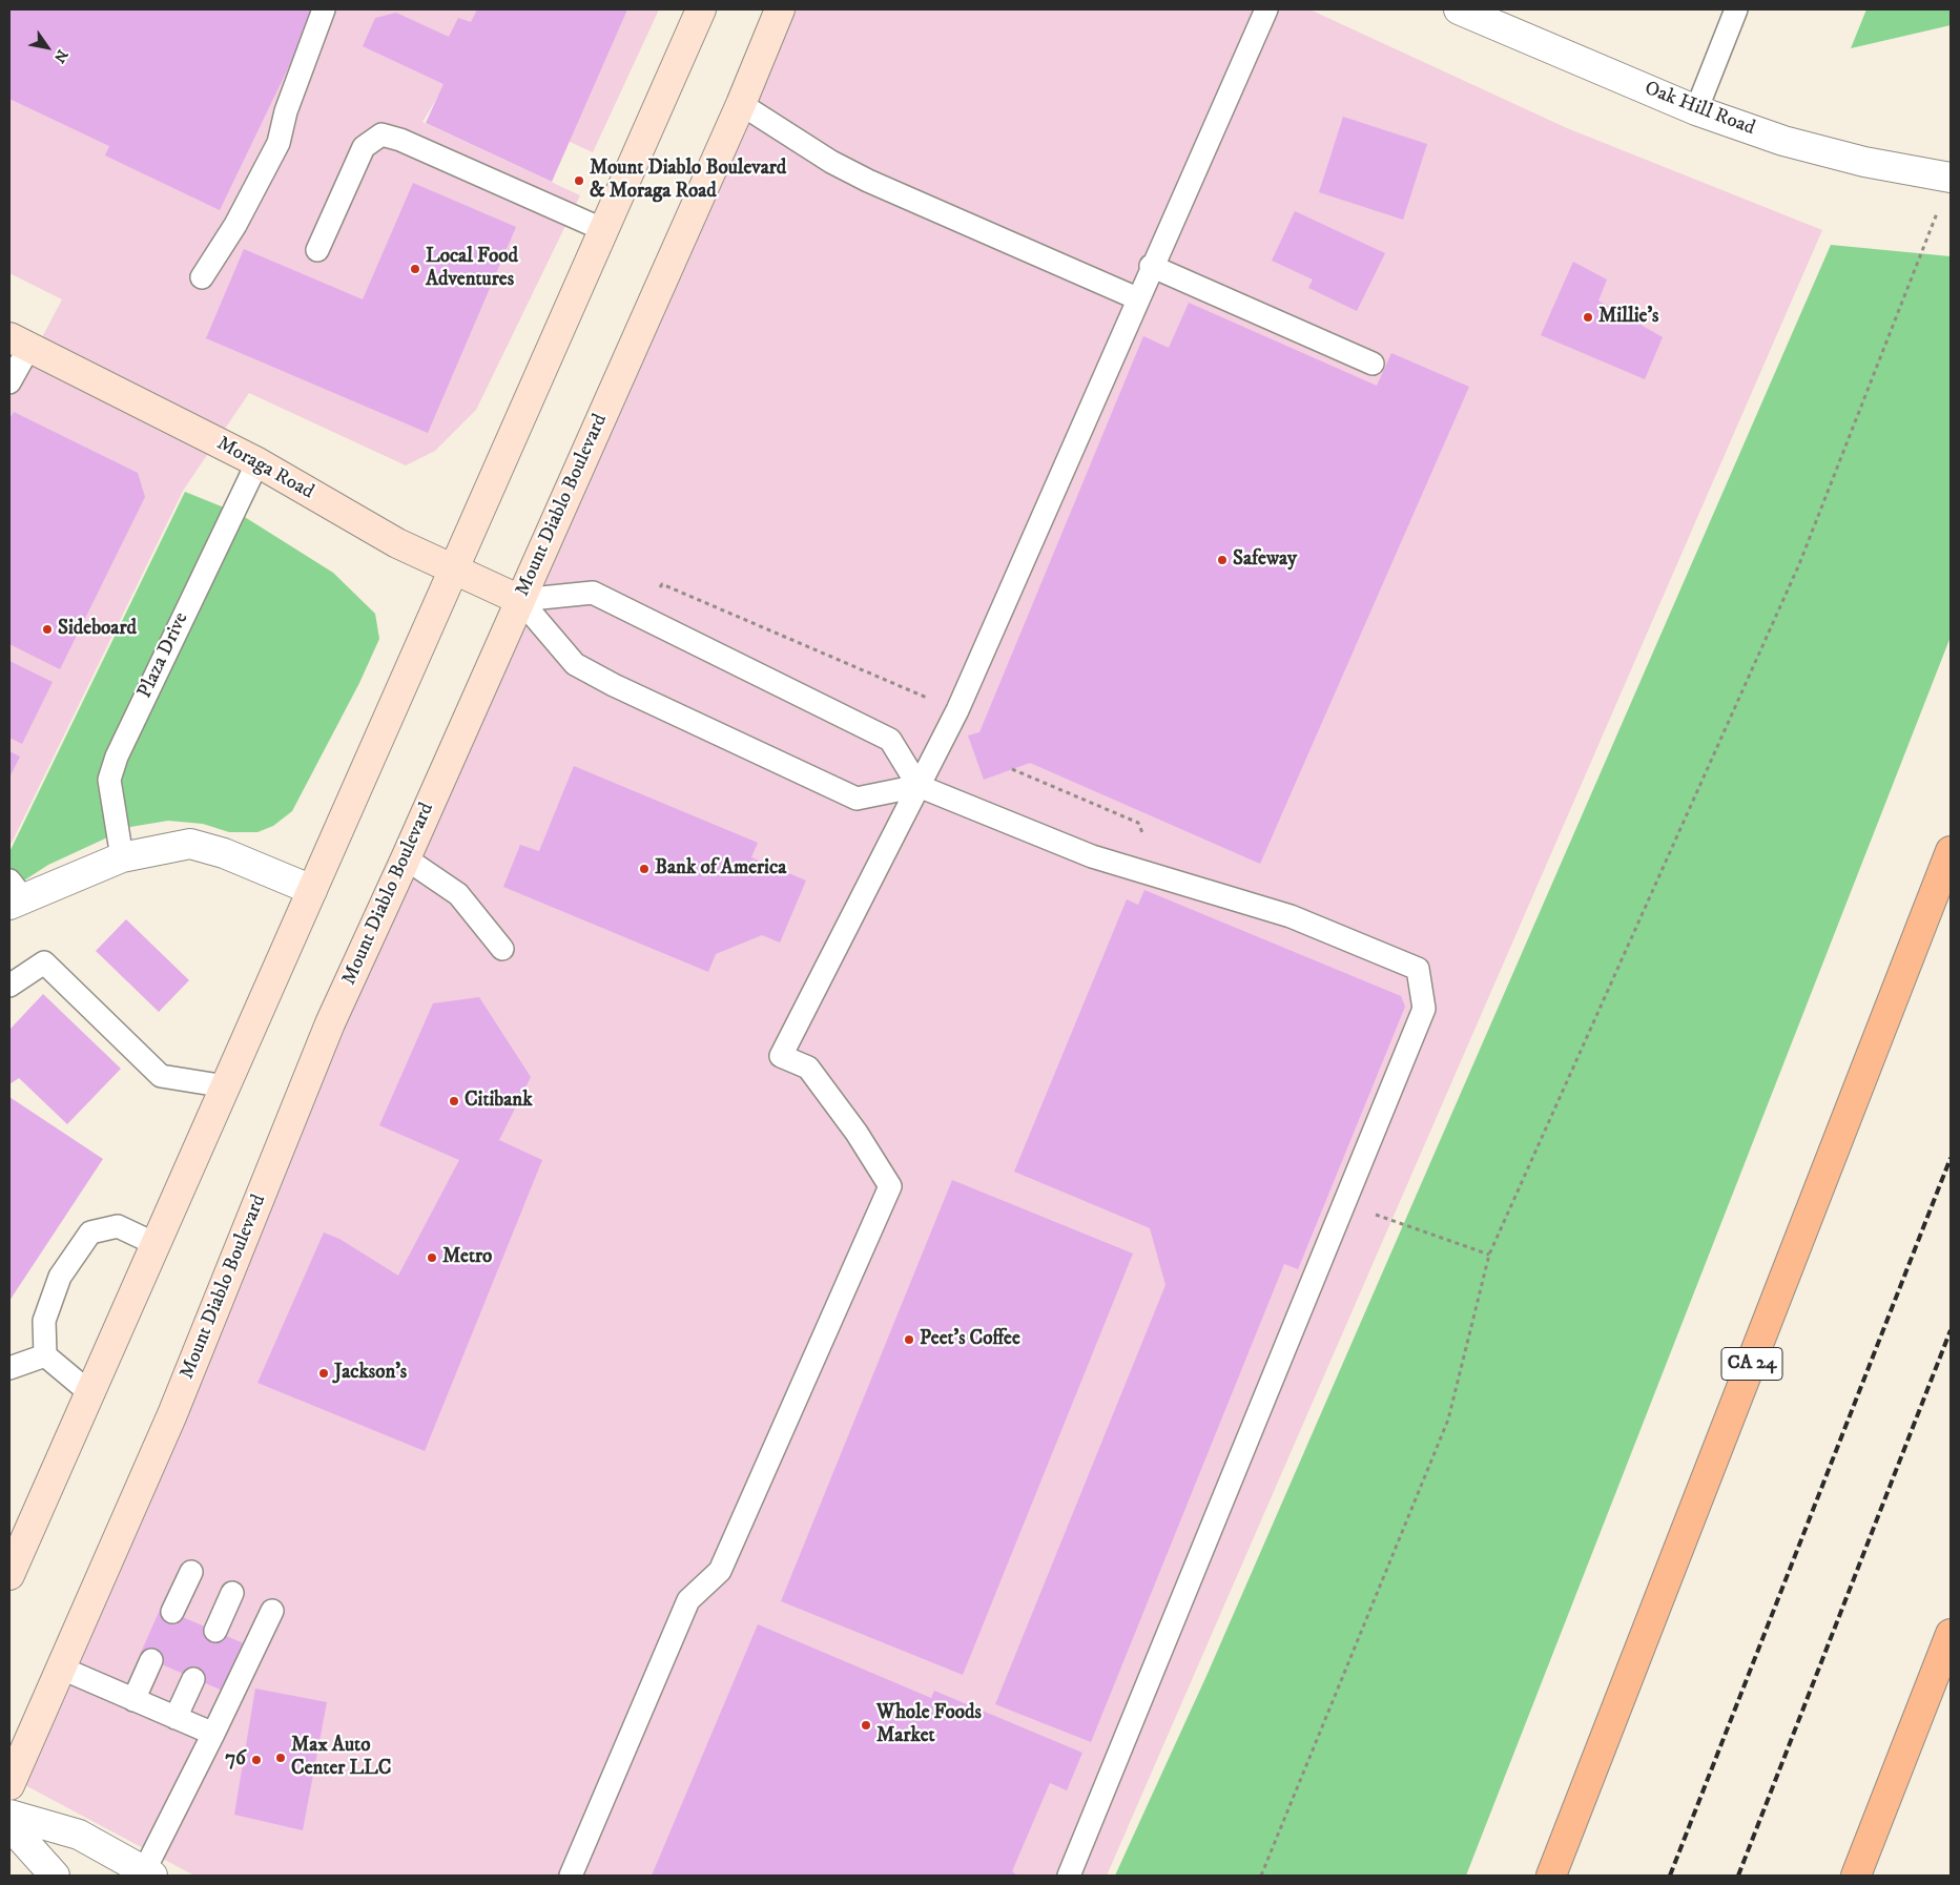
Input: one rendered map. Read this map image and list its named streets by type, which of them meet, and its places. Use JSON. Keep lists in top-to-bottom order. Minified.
{"streets":{"highway":["CA 24"],"main road":["Moraga Road","Mount Diablo Boulevard"],"street":["Oak Hill Road"],"lane":["Plaza Drive"]},"crossings":[["Moraga Road","Mount Diablo Boulevard"],["Moraga Road","Plaza Drive"]],"places":["Mount Diablo Boulevard & Moraga Road","Local Food Adventures","Millie's","Safeway","Sideboard","Bank of America","Citibank","Metro","Peet's Coffee","Jackson's","Whole Foods Market","Max Auto Center LLC","76"],"north":"bottom right"}
